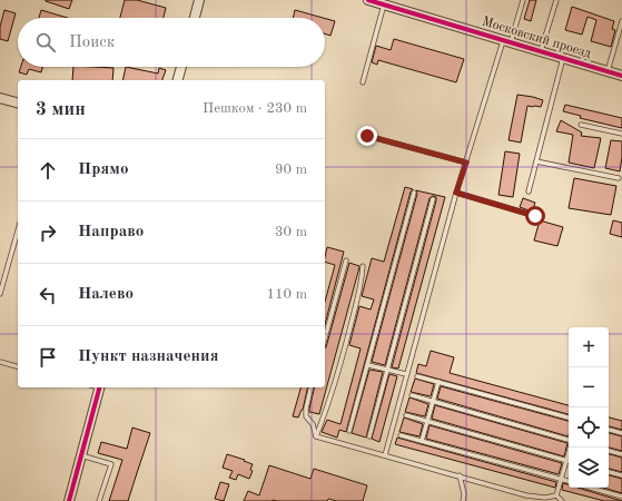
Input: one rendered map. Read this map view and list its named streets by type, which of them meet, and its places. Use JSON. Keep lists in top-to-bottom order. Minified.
{"streets":{"street":["Московский проезд"]},"page":{"search":"Поиск","heading":["3 мин","Пешком · 230 m"],"list":[["Прямо","90 m"],["Направо","30 m"],["Налево","110 m"],"Пункт назначения"],"map_buttons":["+","−"]}}
